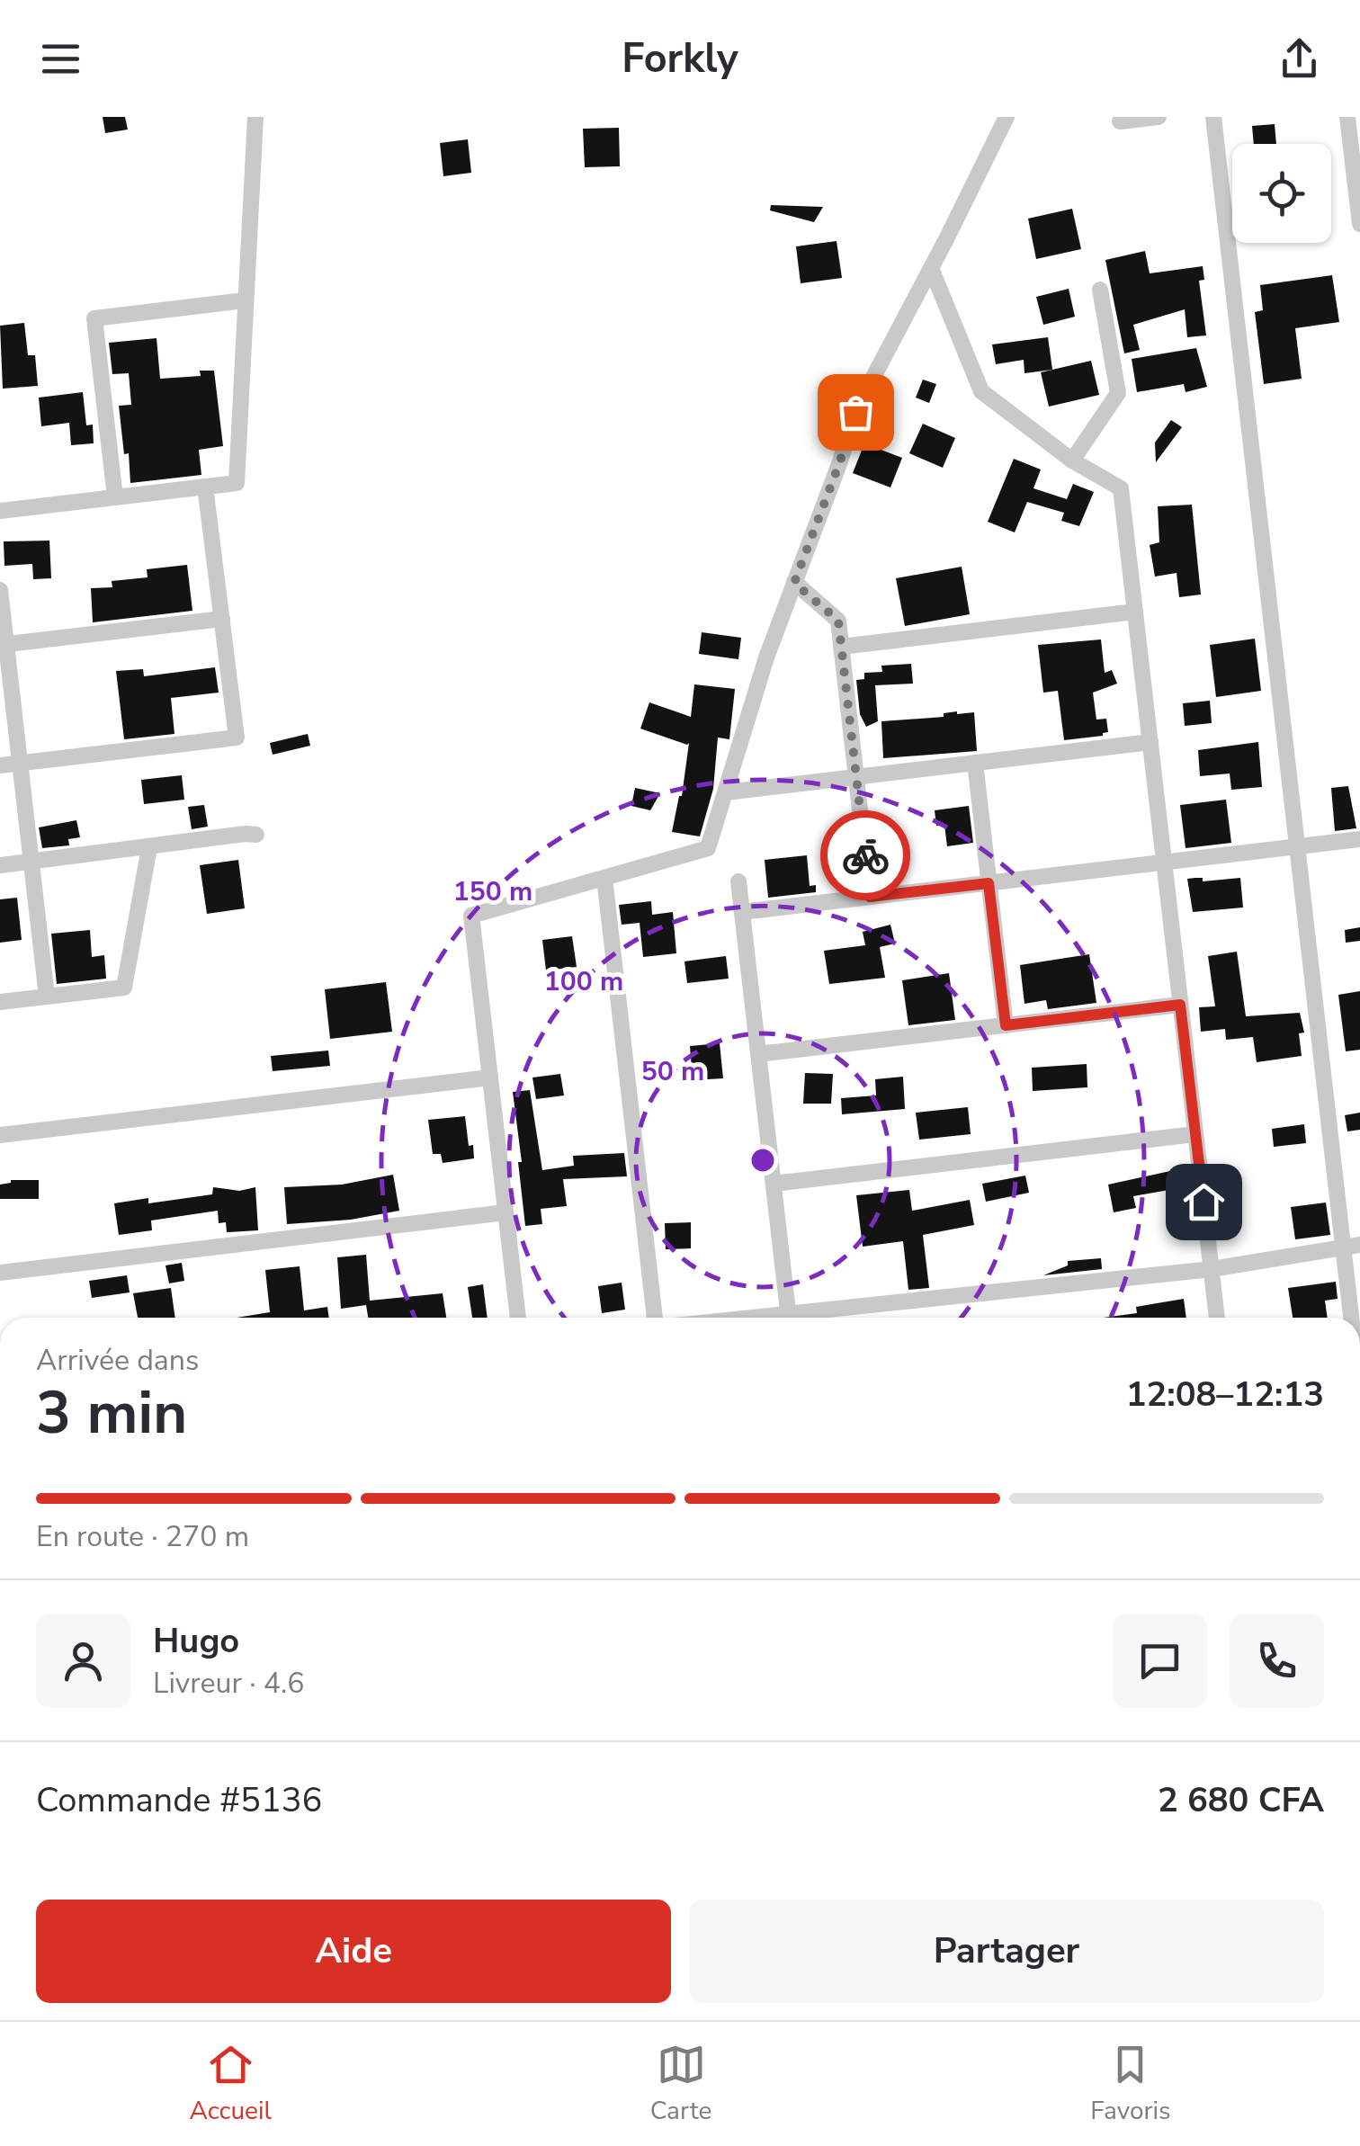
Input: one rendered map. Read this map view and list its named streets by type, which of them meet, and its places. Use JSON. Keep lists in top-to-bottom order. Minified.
{"page":{"header":"Forkly","heading":["3 min","Arrivée dans","12:08–12:13"],"panel":["Hugo","Livreur · 4.6","Commande #5136","2 680 CFA"],"bar":"En route · 270 m","buttons":["Aide","Partager"],"tabs":["Accueil","Carte","Favoris"]},"rings":["150 m","100 m","50 m"]}
